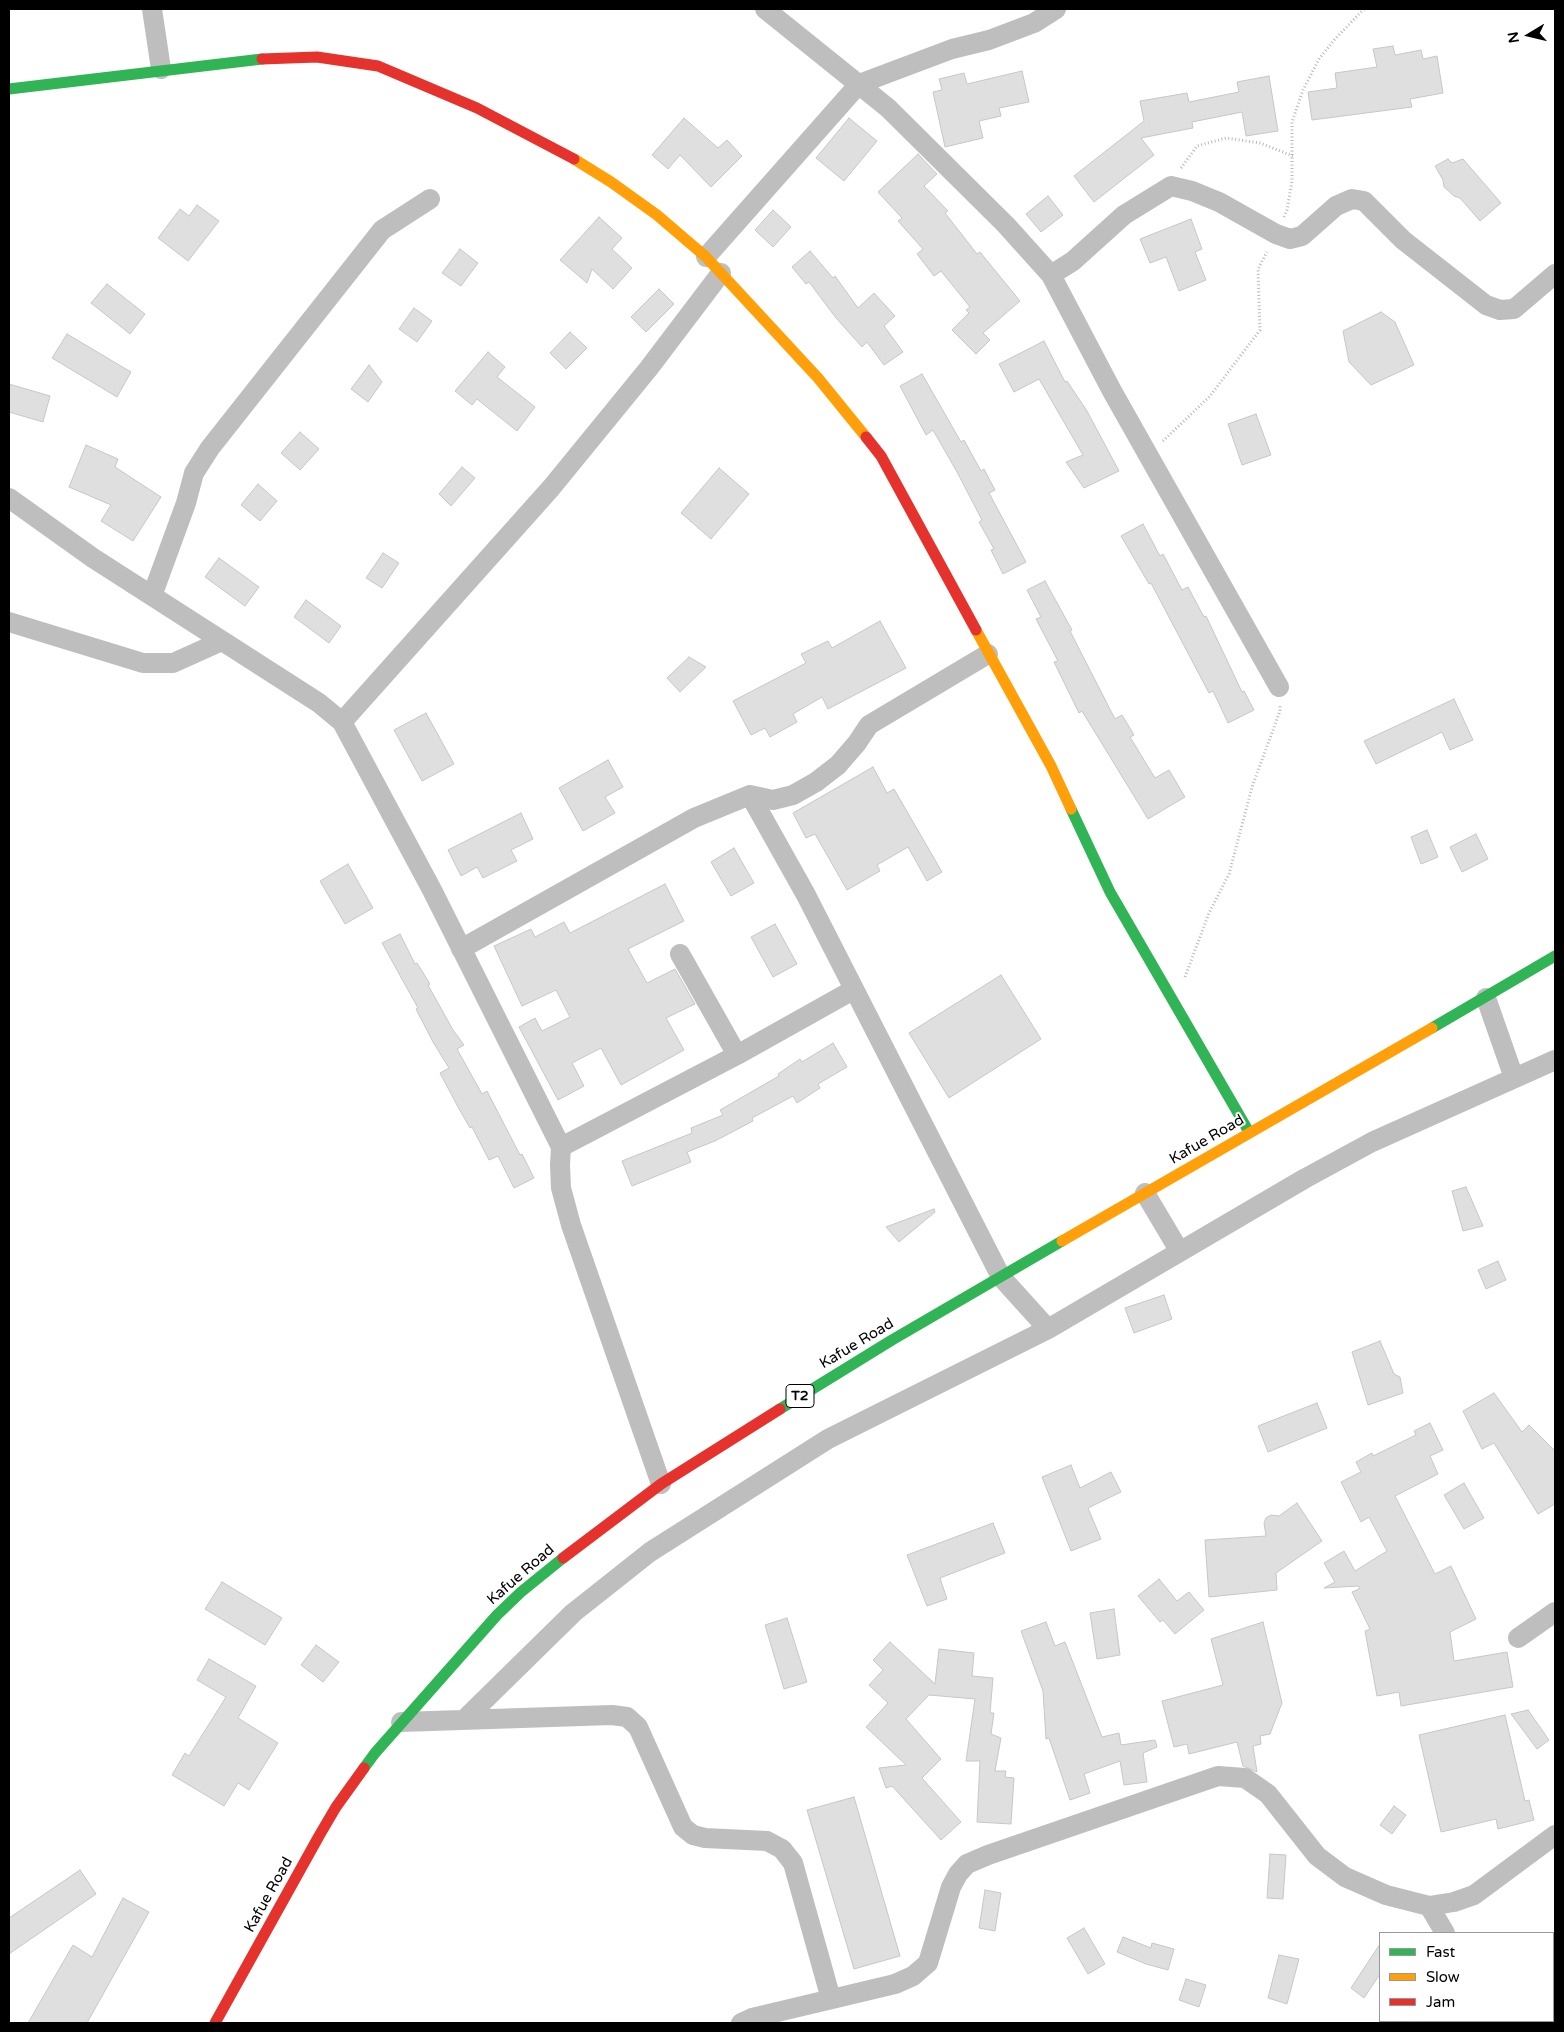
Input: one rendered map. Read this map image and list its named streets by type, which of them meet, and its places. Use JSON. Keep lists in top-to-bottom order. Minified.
{"streets":{"main road":["Kafue Road","T2"]},"legend":["Fast","Slow","Jam"],"north":"left"}
